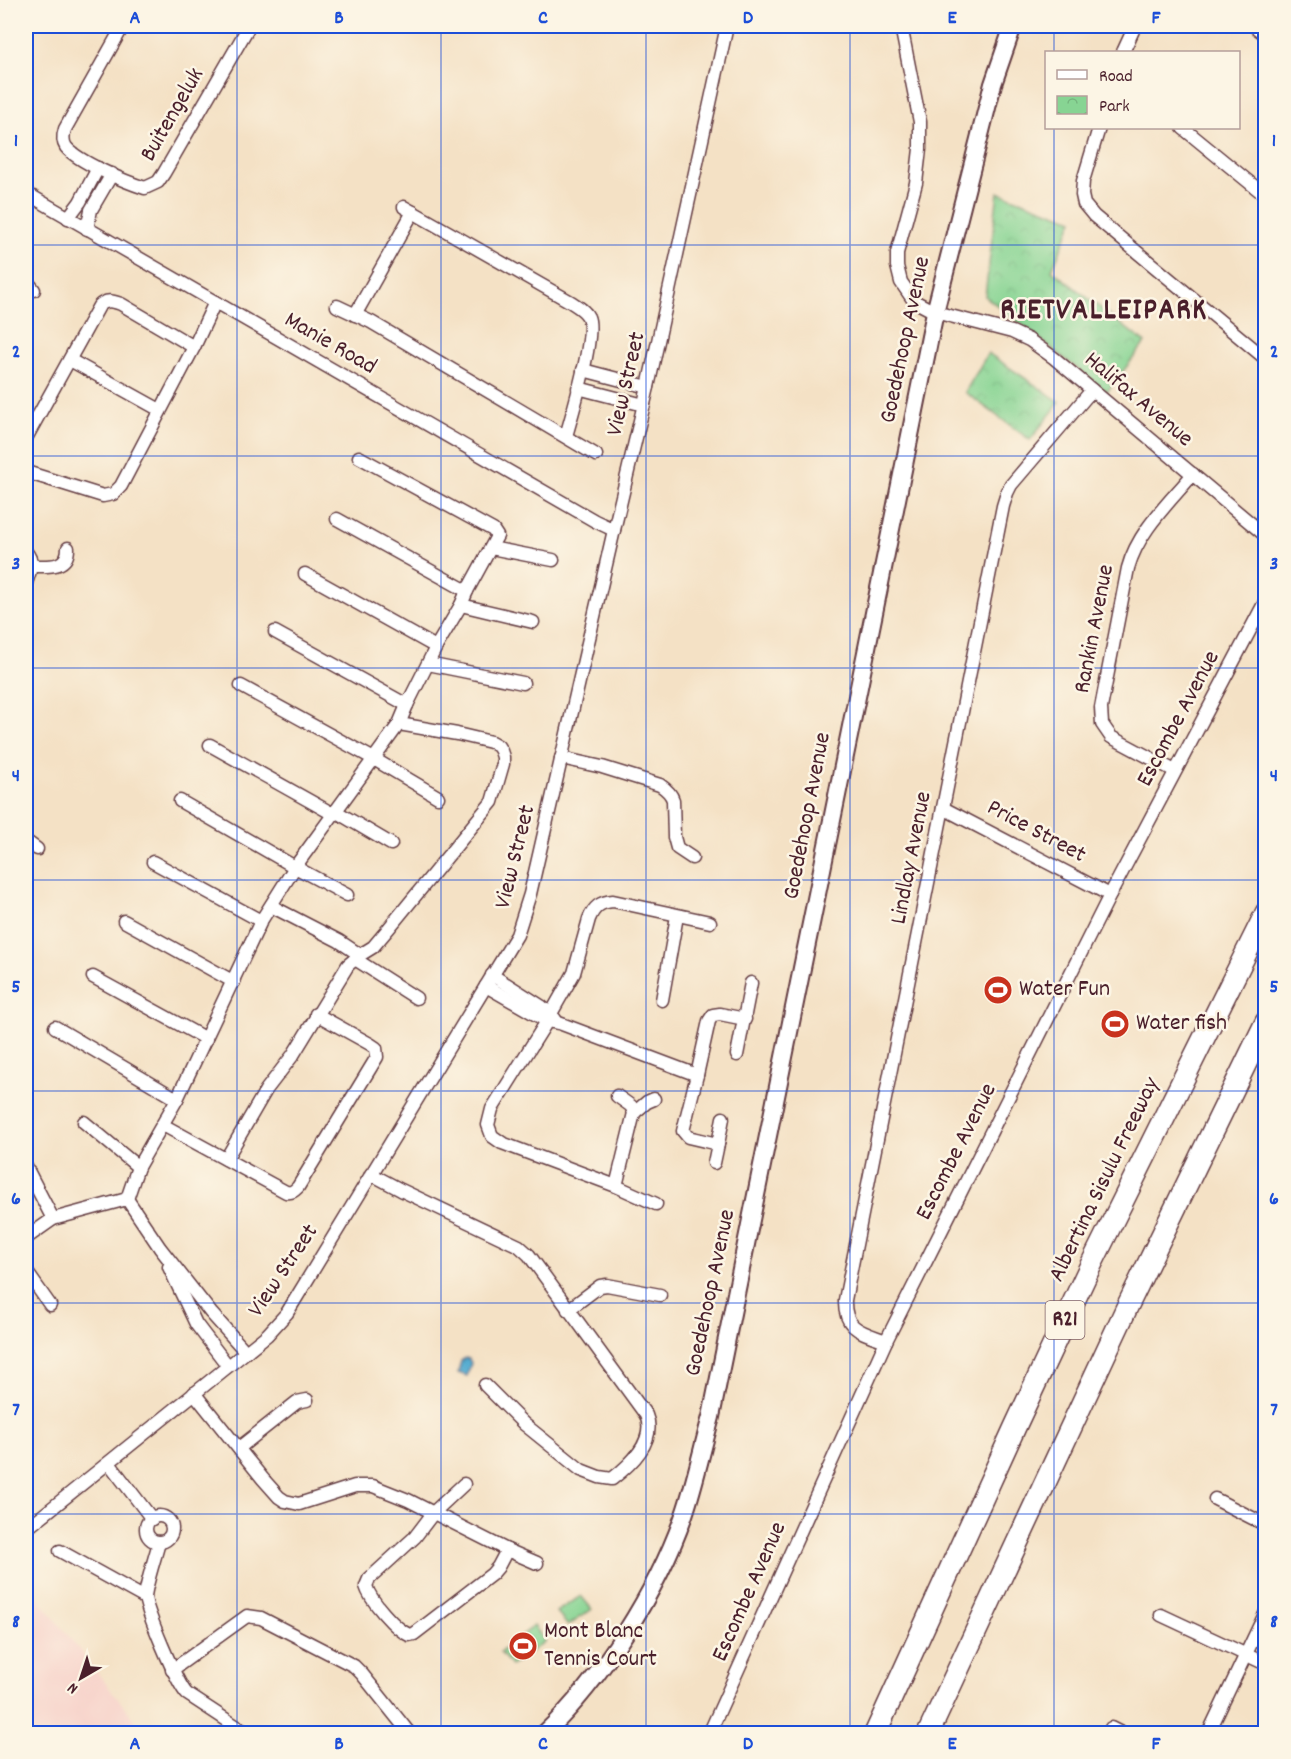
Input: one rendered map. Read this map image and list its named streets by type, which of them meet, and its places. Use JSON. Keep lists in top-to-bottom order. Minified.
{"streets":{"highway":["Albertina Sisulu Freeway","R21"],"main road":["Goedehoop Avenue"],"street":["Buitengeluk","Manie Road","View Street","Halifax Avenue","Rankin Avenue","Escombe Avenue","Price Street","Lindlay Avenue"]},"crossings":[["Buitengeluk","Manie Road"],["Goedehoop Avenue","Halifax Avenue"],["Manie Road","View Street"],["Halifax Avenue","Rankin Avenue"],["Halifax Avenue","Lindlay Avenue"],["Rankin Avenue","Escombe Avenue"],["Escombe Avenue","Price Street"],["Escombe Avenue","Lindlay Avenue"],["Price Street","Lindlay Avenue"]],"districts":["RIETVALLEIPARK"],"places":{"sports":["Water Fun","Water fish","Mont Blanc Tennis Court"]},"legend":["Road","Park"],"north":"bottom left","grid":{"columns":["A","B","C","D","E","F"],"rows":["1","2","3","4","5","6","7","8"]}}
